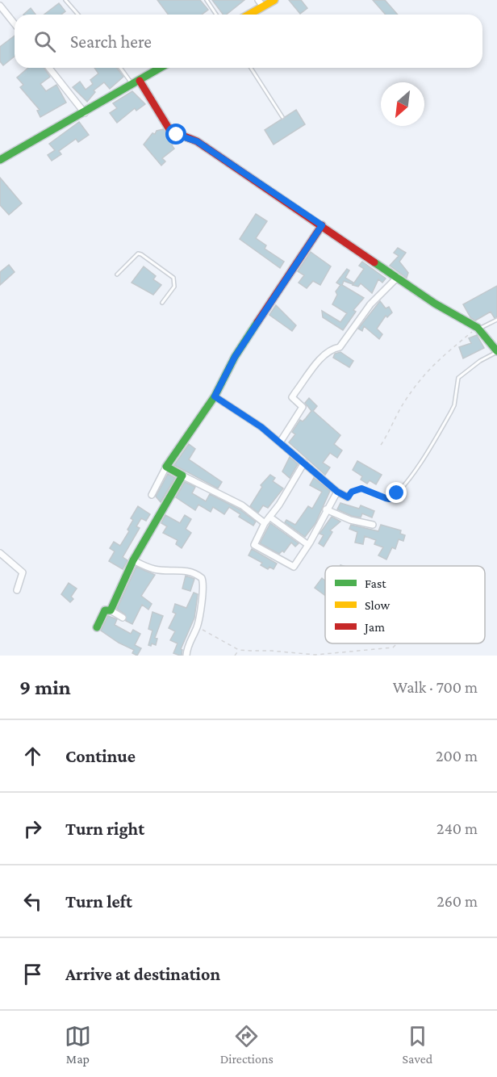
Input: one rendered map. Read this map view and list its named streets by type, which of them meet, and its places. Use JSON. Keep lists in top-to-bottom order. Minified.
{"legend":["Fast","Slow","Jam"],"north":"bottom left","page":{"search":"Search here","heading":["9 min","Walk · 700 m"],"list":[["Continue","200 m"],["Turn right","240 m"],["Turn left","260 m"],"Arrive at destination"],"nav":["Map","Directions","Saved"]}}
